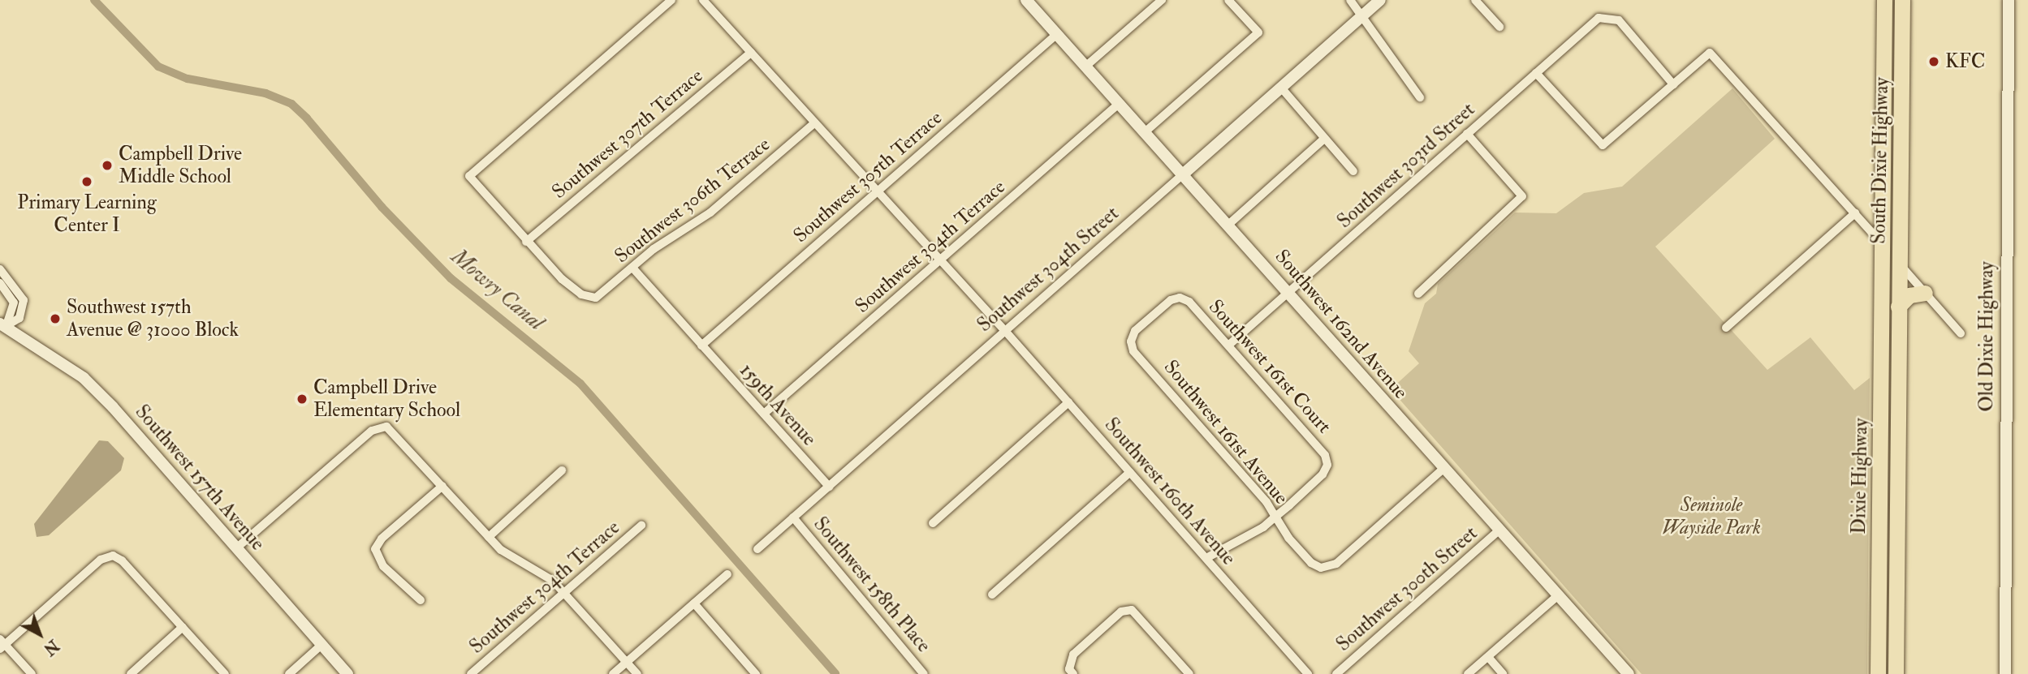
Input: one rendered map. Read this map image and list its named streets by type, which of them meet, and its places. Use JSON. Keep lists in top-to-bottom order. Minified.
{"streets":{"highway":["South Dixie Highway","Dixie Highway"],"street":["Southwest 307th Terrace","Southwest 303rd Street","Southwest 305th Terrace","Southwest 306th Terrace","Southwest 304th Terrace","Southwest 304th Street","Southwest 162nd Avenue","Old Dixie Highway","Southwest 161st Court","159th Avenue","Southwest 161st Avenue","Southwest 157th Avenue","Southwest 160th Avenue","Southwest 158th Place","Southwest 300th Street"]},"crossings":[["Southwest 307th Terrace","Southwest 306th Terrace"],["South Dixie Highway","Dixie Highway"],["Southwest 303rd Street","Southwest 162nd Avenue"],["Southwest 303rd Street","Southwest 161st Court"],["Southwest 305th Terrace","Southwest 162nd Avenue"],["Southwest 305th Terrace","159th Avenue"],["Southwest 305th Terrace","Southwest 160th Avenue"],["Southwest 306th Terrace","159th Avenue"],["Southwest 304th Terrace","Southwest 162nd Avenue"],["Southwest 304th Terrace","159th Avenue"],["Southwest 304th Terrace","Southwest 160th Avenue"],["Southwest 304th Street","Southwest 162nd Avenue"],["Southwest 304th Street","159th Avenue"],["Southwest 304th Street","Southwest 160th Avenue"],["Southwest 304th Street","Southwest 158th Place"],["Southwest 162nd Avenue","Southwest 161st Avenue"],["Southwest 162nd Avenue","Southwest 300th Street"],["Southwest 161st Court","Southwest 161st Avenue"]],"water":["Mowry Canal"],"parks":["Seminole Wayside Park"],"places":["KFC","Campbell Drive Middle School","Primary Learning Center I","Southwest 157th Avenue @ 31000 Block","Campbell Drive Elementary School"],"north":"bottom right"}
